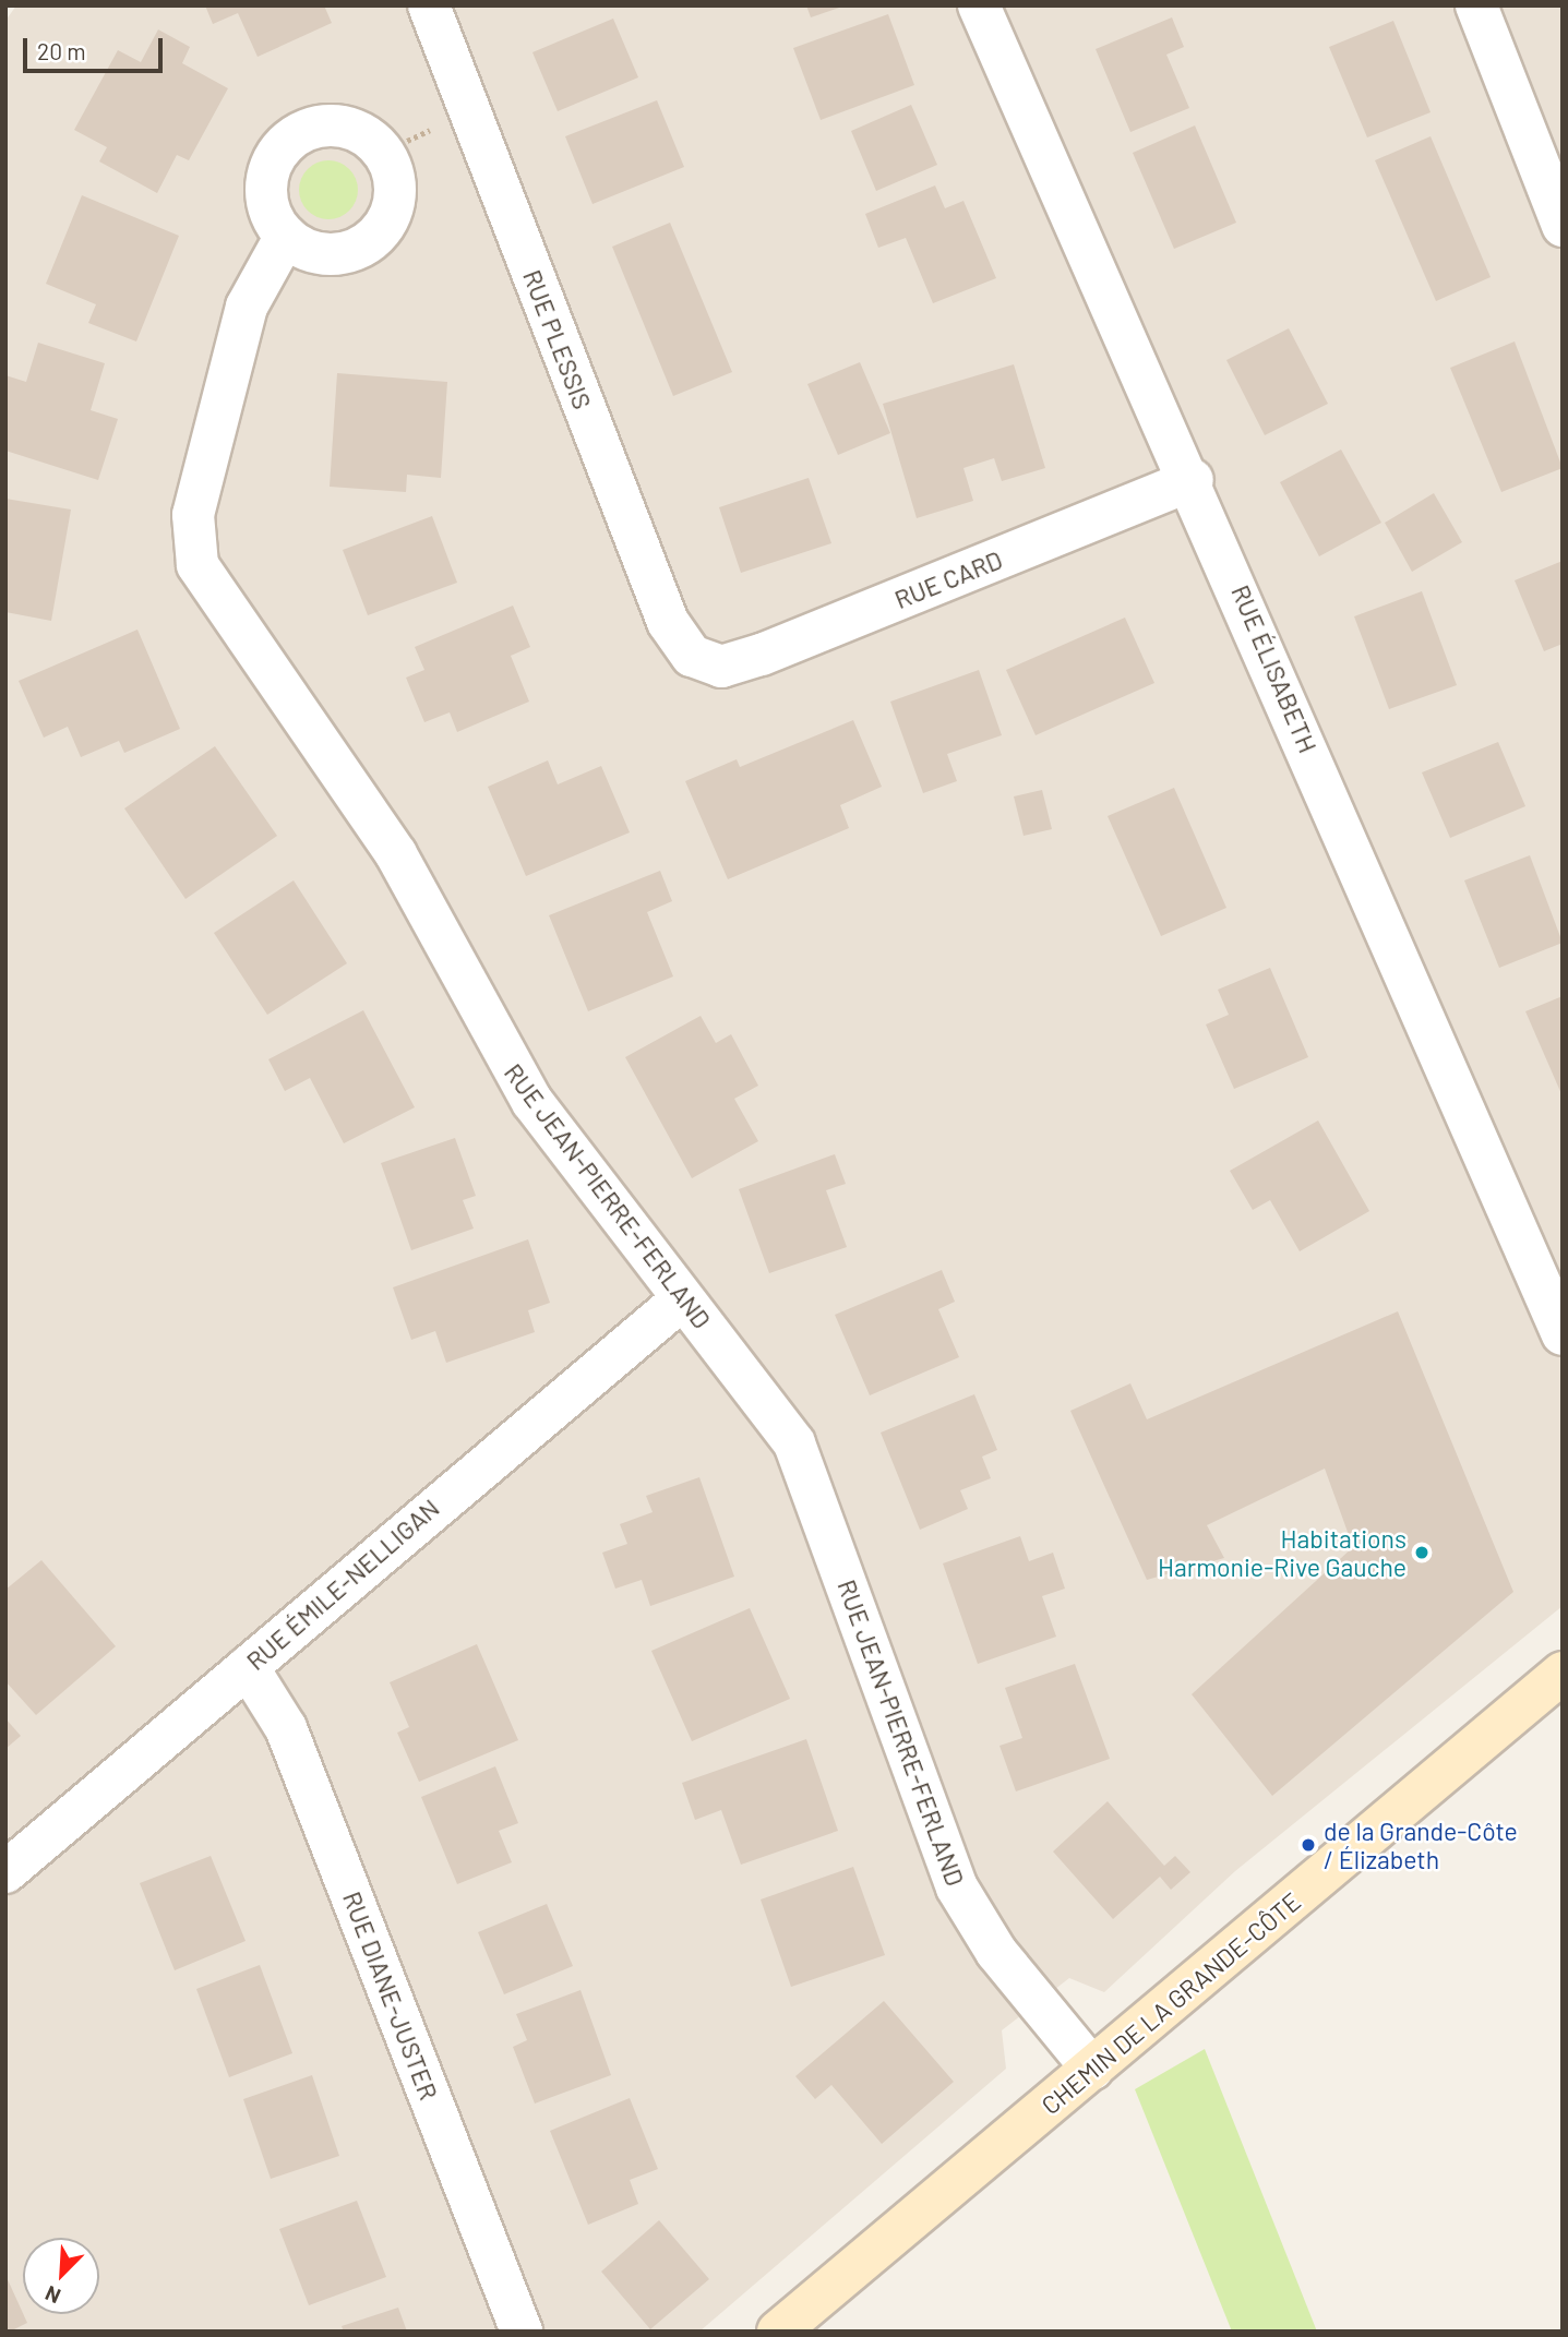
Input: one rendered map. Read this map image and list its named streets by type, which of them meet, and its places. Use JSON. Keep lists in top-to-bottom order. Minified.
{"streets":{"main road":["CHEMIN DE LA GRANDE-CÔTE"],"street":["RUE PLESSIS","RUE CARD","RUE ÉLISABETH","RUE JEAN-PIERRE-FERLAND","RUE ÉMILE-NELLIGAN","RUE DIANE-JUSTER"]},"crossings":[["RUE PLESSIS","RUE CARD"],["RUE CARD","RUE ÉLISABETH"],["RUE JEAN-PIERRE-FERLAND","RUE ÉMILE-NELLIGAN"],["RUE JEAN-PIERRE-FERLAND","CHEMIN DE LA GRANDE-CÔTE"],["RUE ÉMILE-NELLIGAN","RUE DIANE-JUSTER"]],"places":["Habitations Harmonie-Rive Gauche","de la Grande-Côte / Élizabeth"],"scale_bar":"20 m","north":"bottom left"}
